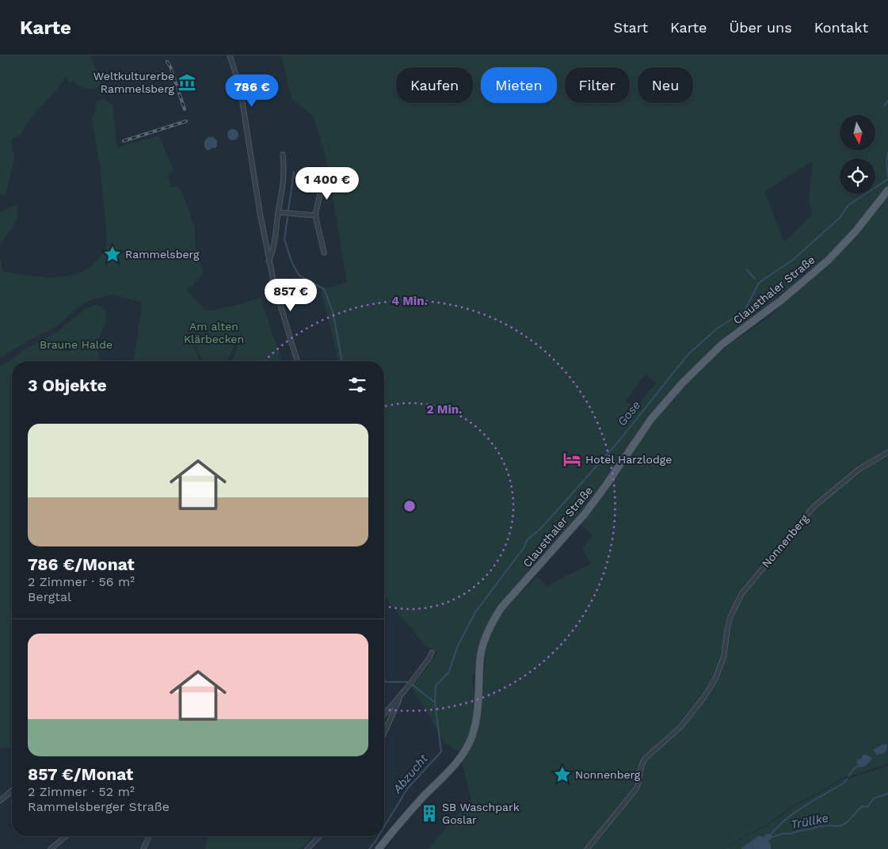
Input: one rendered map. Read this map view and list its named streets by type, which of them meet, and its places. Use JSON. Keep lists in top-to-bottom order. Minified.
{"streets":{"main road":["Clausthaler Straße"],"street":["Nonnenberg"]},"water":["Gose","Abzucht","Trüllke"],"parks":["Am alten Klärbecken","Braune Halde"],"places":{"museum":["Weltkulturerbe Rammelsberg"],"place":["Rammelsberg","Nonnenberg"],"hotel":["Hotel Harzlodge"],"building":["SB Waschpark Goslar"]},"north":"bottom","page":{"header":"Karte","nav":["Start","Karte","Über uns","Kontakt"],"chip":["Kaufen","Mieten","Filter","Neu"],"price":["786 €","1 400 €","857 €"],"heading":"3 Objekte","list":[{"name":"786 €/Monat","note":"2 Zimmer · 56 m² · Bergtal"},{"name":"857 €/Monat","note":"2 Zimmer · 52 m² · Rammelsberger Straße"}]},"rings":["4 Min.","2 Min."]}
